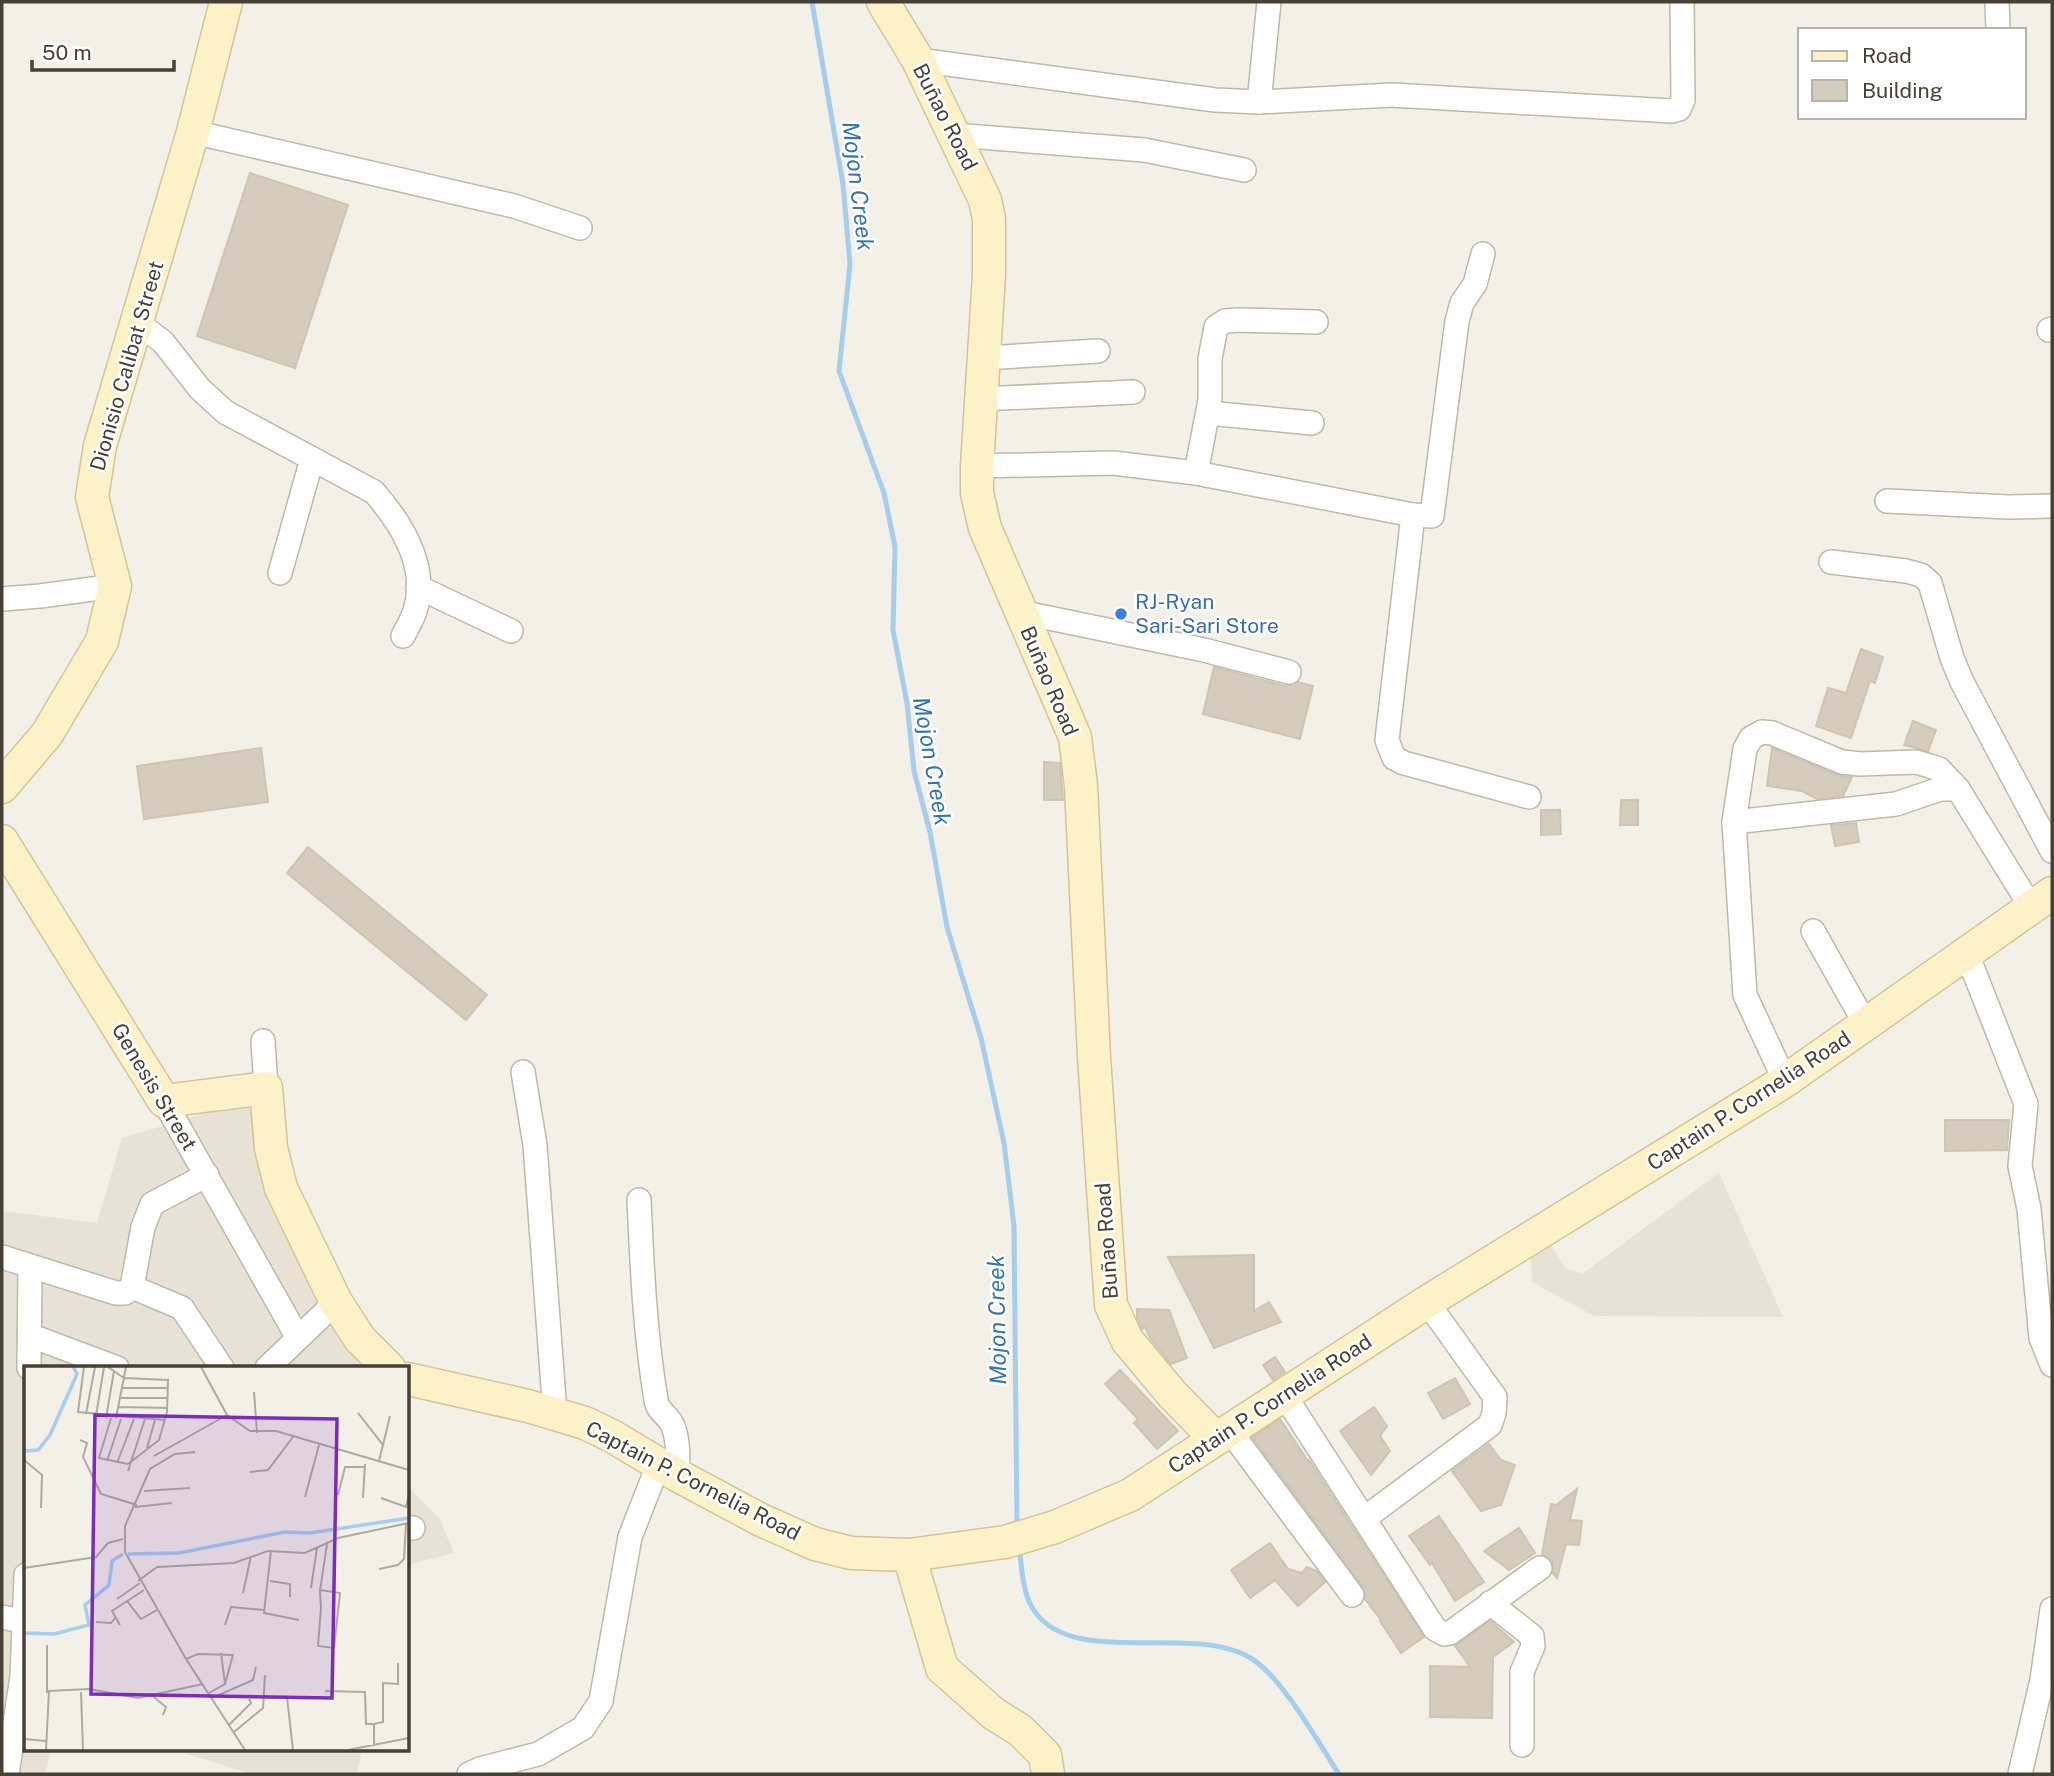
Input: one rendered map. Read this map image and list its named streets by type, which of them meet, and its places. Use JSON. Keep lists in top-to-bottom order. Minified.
{"streets":{"street":["Buñao Road","Dionisio Calibat Street","Genesis Street","Captain P. Cornelia Road"]},"crossings":[["Buñao Road","Captain P. Cornelia Road"]],"water":["Mojon Creek"],"places":["RJ-Ryan Sari-Sari Store"],"legend":["Road","Building"],"scale_bar":"50 m"}
